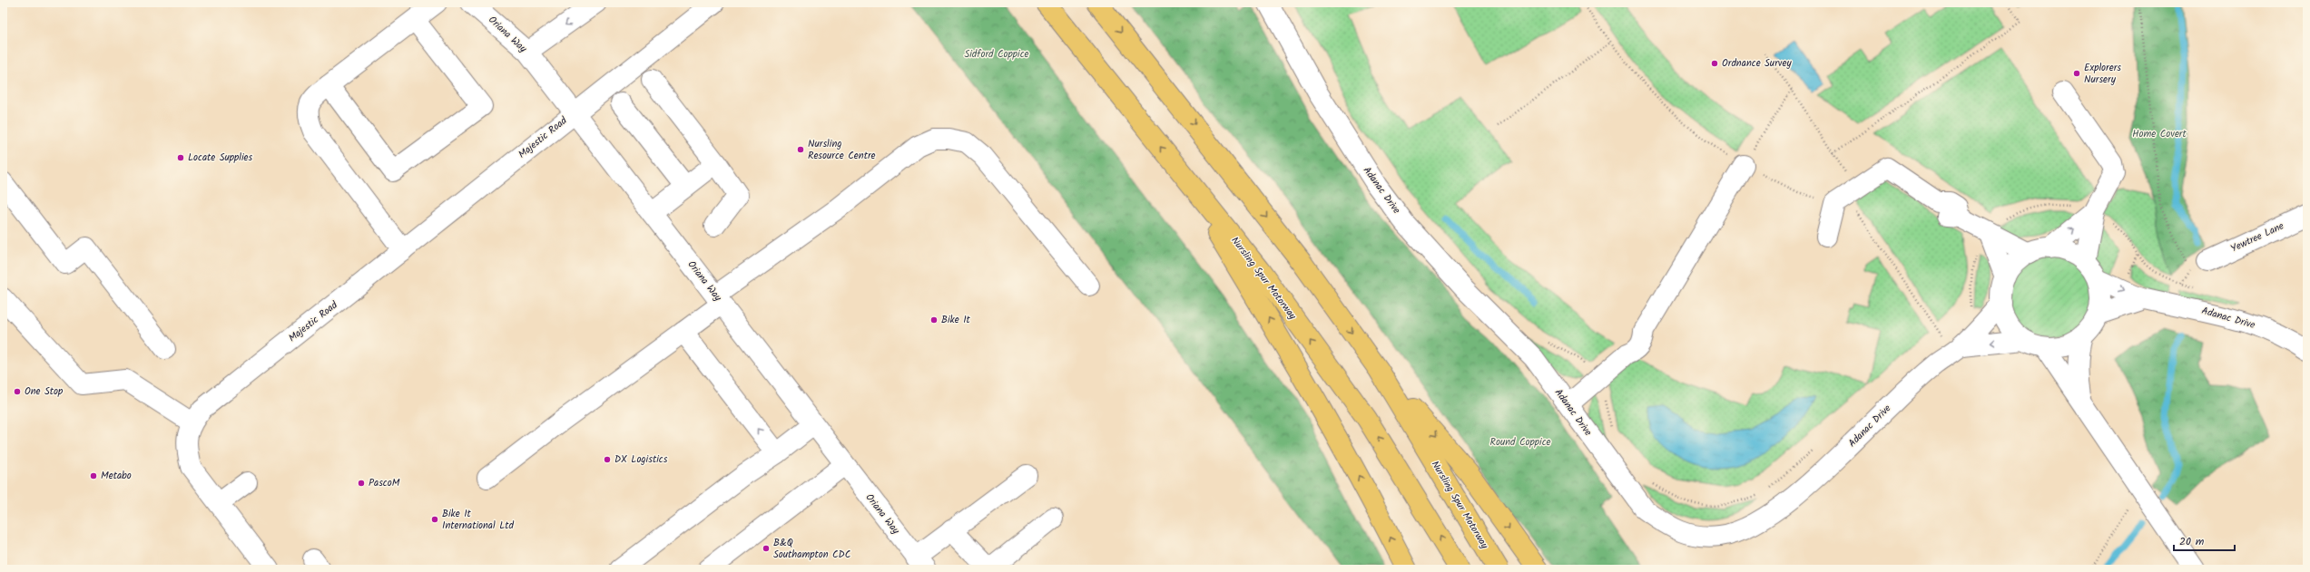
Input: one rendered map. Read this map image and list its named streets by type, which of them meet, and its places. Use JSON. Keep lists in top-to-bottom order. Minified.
{"streets":{"highway":["Nursling Spur Motorway"],"street":["Oriana Way","Majestic Road","Adanac Drive","Yewtree Lane"]},"crossings":[["Oriana Way","Majestic Road"]],"parks":["Sidford Coppice","Home Covert","Round Coppice"],"places":["Ordnance Survey","Explorers Nursery","Nursling Resource Centre","Locate Supplies","Bike It","One Stop","DX Logistics","Metabo","PascoM","Bike It International Ltd","B&Q Southampton CDC"],"scale_bar":"20 m"}
